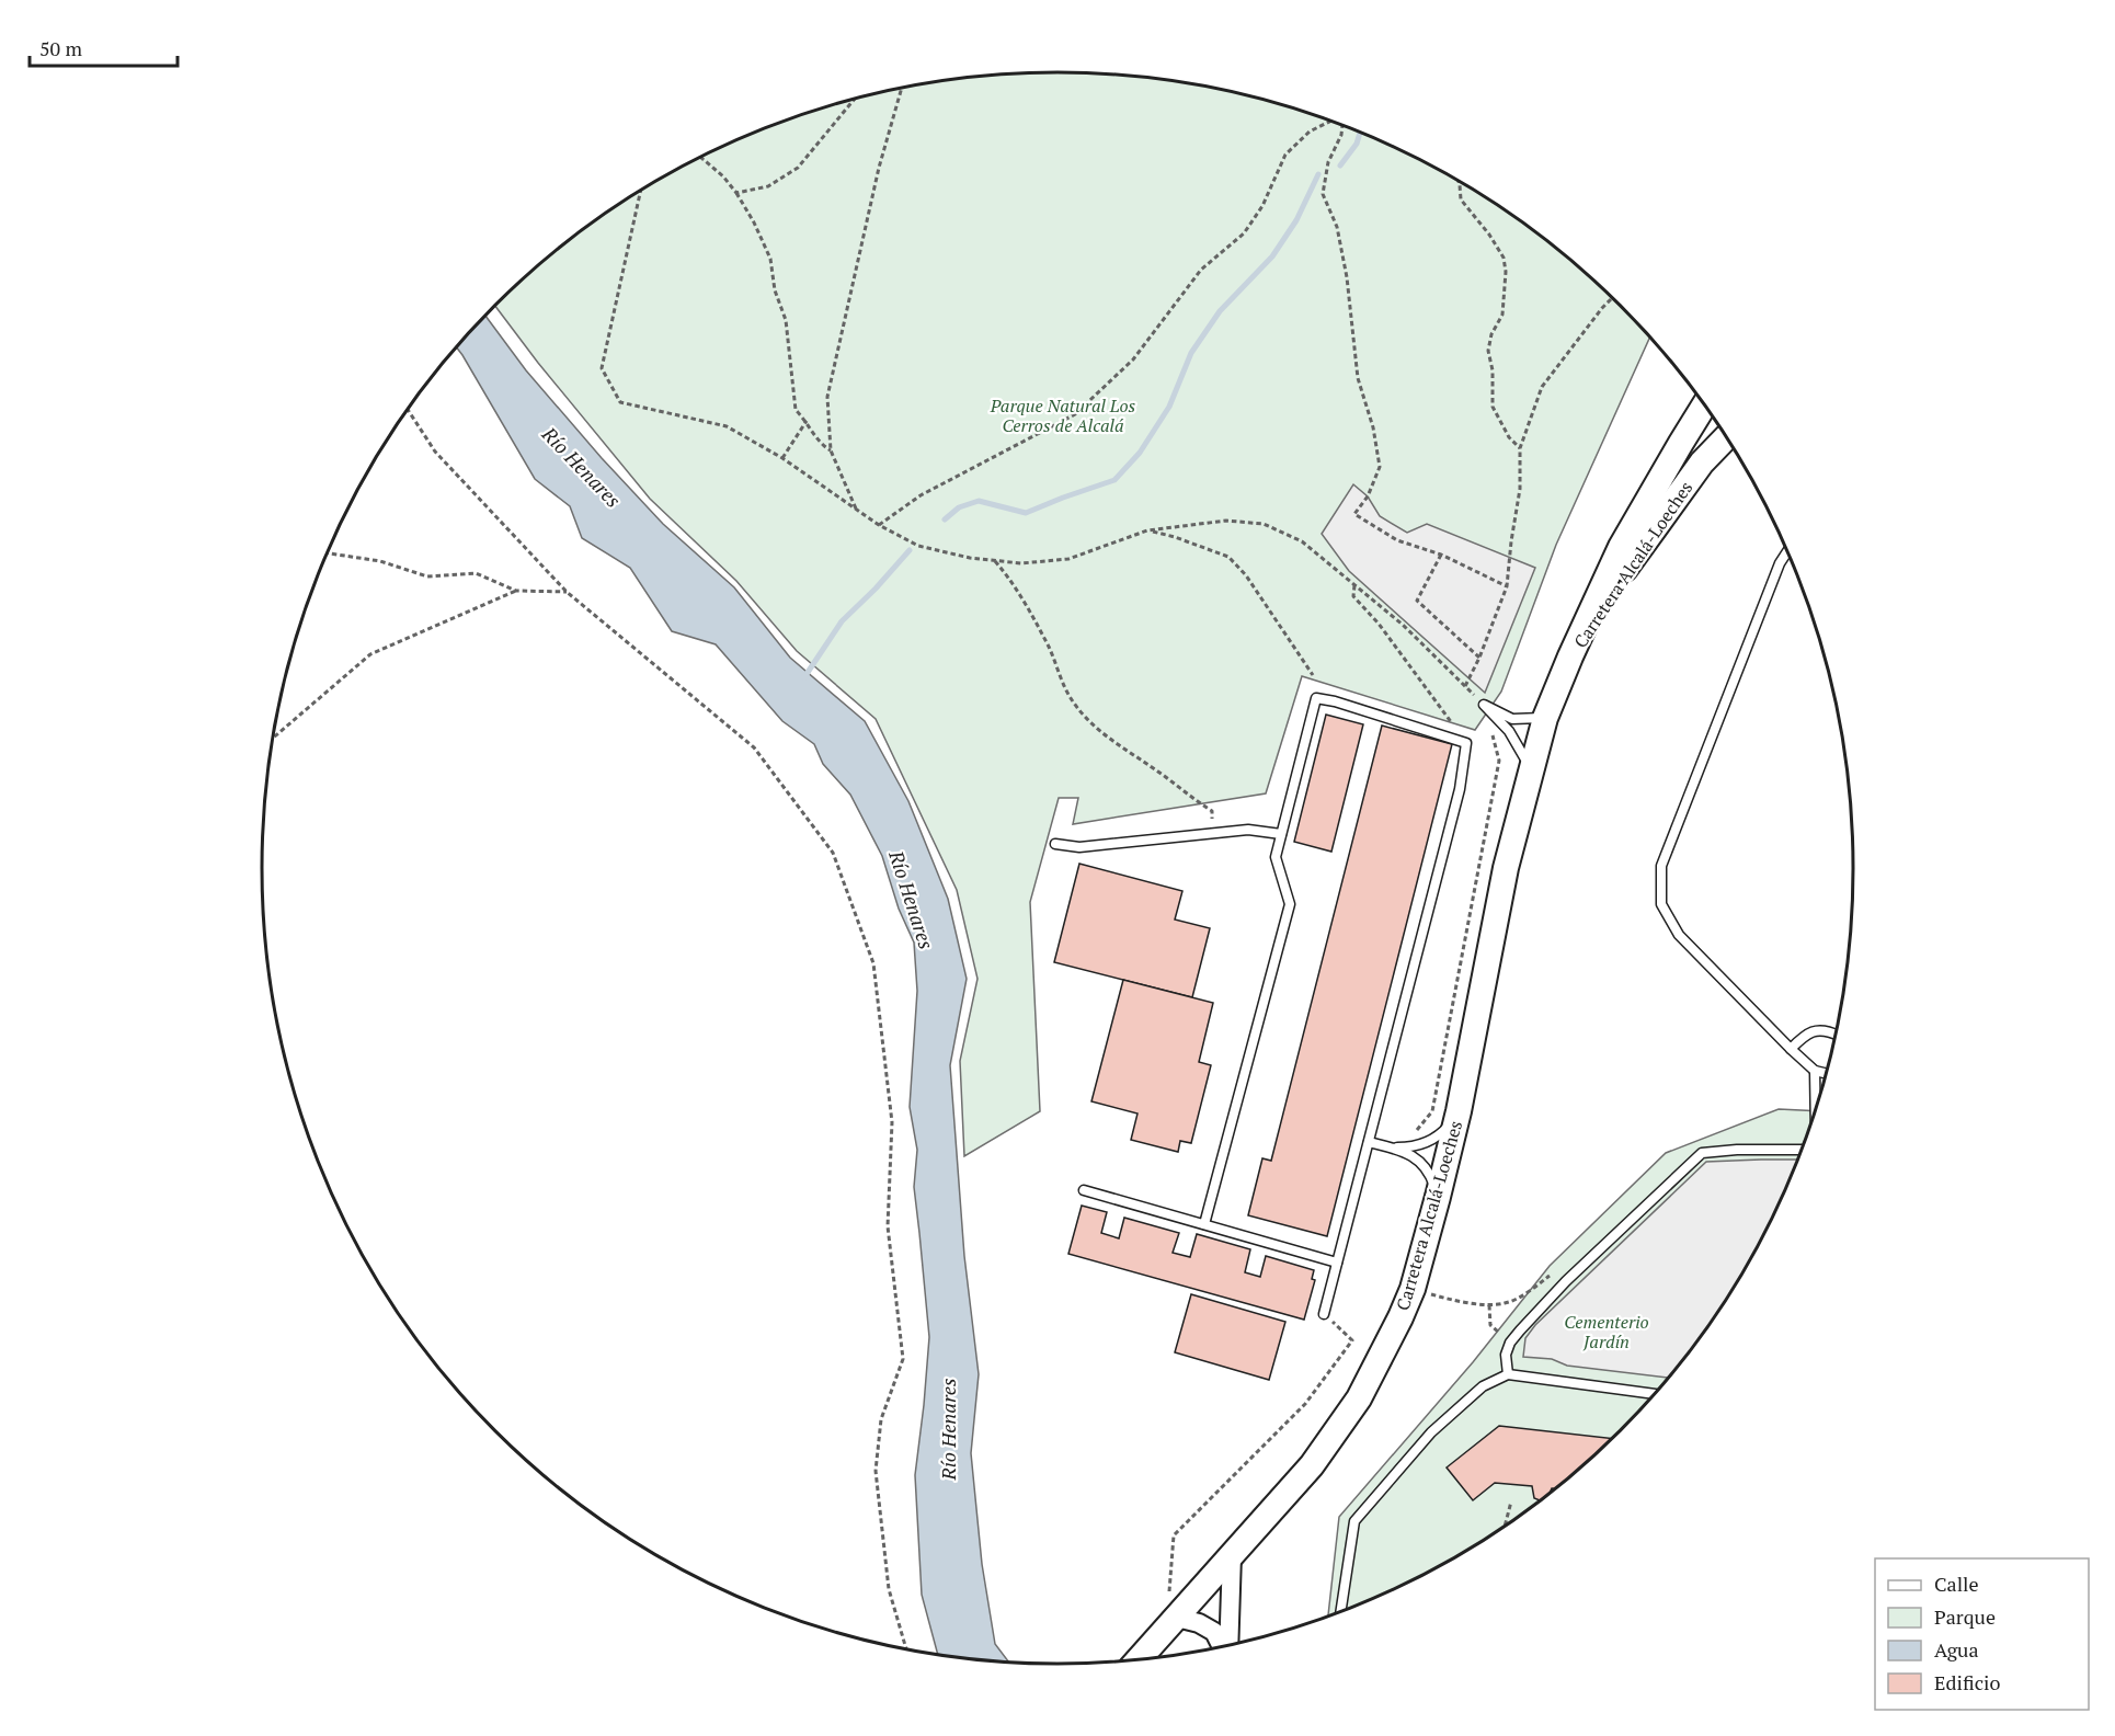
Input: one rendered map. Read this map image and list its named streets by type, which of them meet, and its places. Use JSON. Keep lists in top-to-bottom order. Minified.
{"streets":{"main road":["Carretera Alcalá-Loeches"]},"water":["Río Henares"],"parks":["Parque Natural Los Cerros de Alcalá","Cementerio Jardín"],"legend":["Calle","Parque","Agua","Edificio"],"scale_bar":"50 m"}
